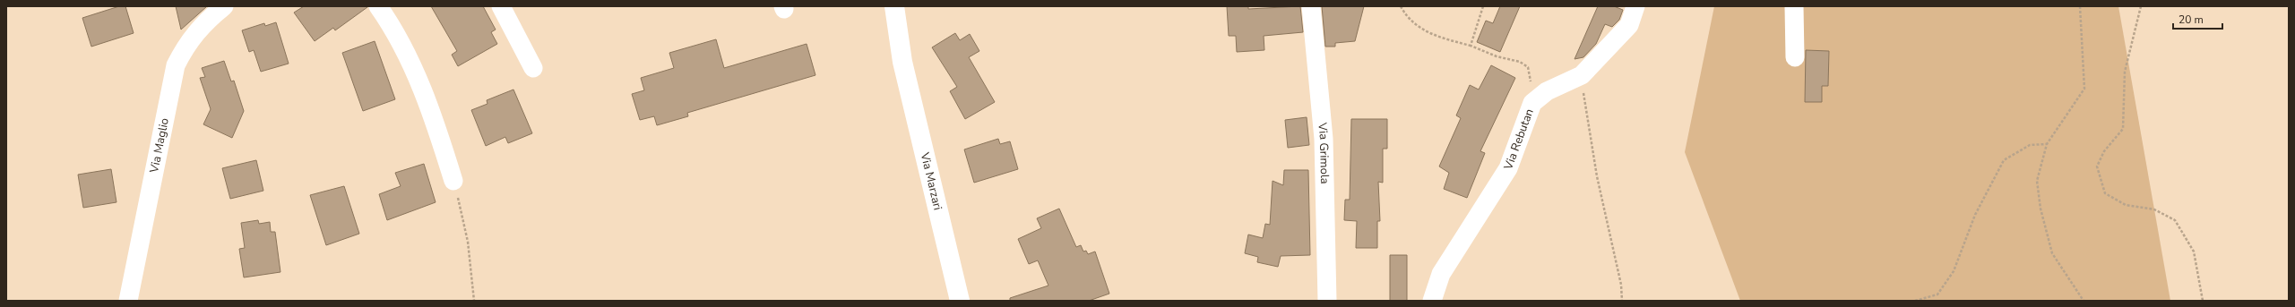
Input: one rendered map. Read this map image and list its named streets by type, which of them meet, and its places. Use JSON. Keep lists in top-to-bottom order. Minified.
{"streets":{"street":["Via Rebutan","Via Maglio","Via Grimola","Via Marzari"]},"scale_bar":"20 m"}
